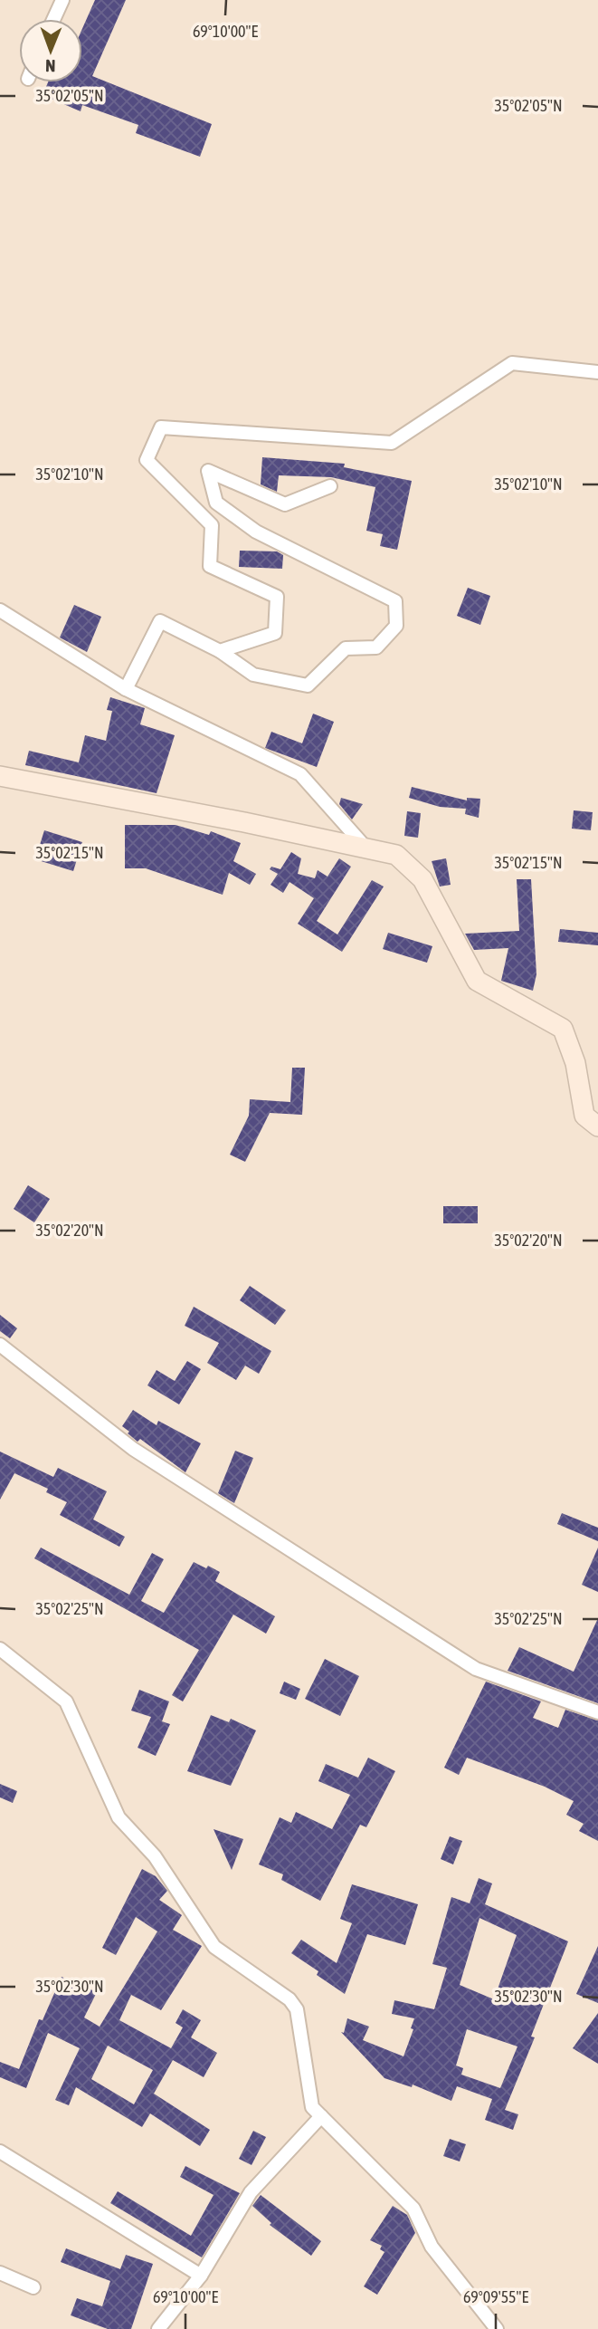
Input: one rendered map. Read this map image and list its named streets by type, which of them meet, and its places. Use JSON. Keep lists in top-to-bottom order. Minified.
{"north":"bottom","coordinates":["69°10'00\"E","35°02'05\"N","35°02'10\"N","35°02'15\"N","35°02'20\"N","35°02'25\"N","35°02'30\"N","69°09'55\"E"]}
